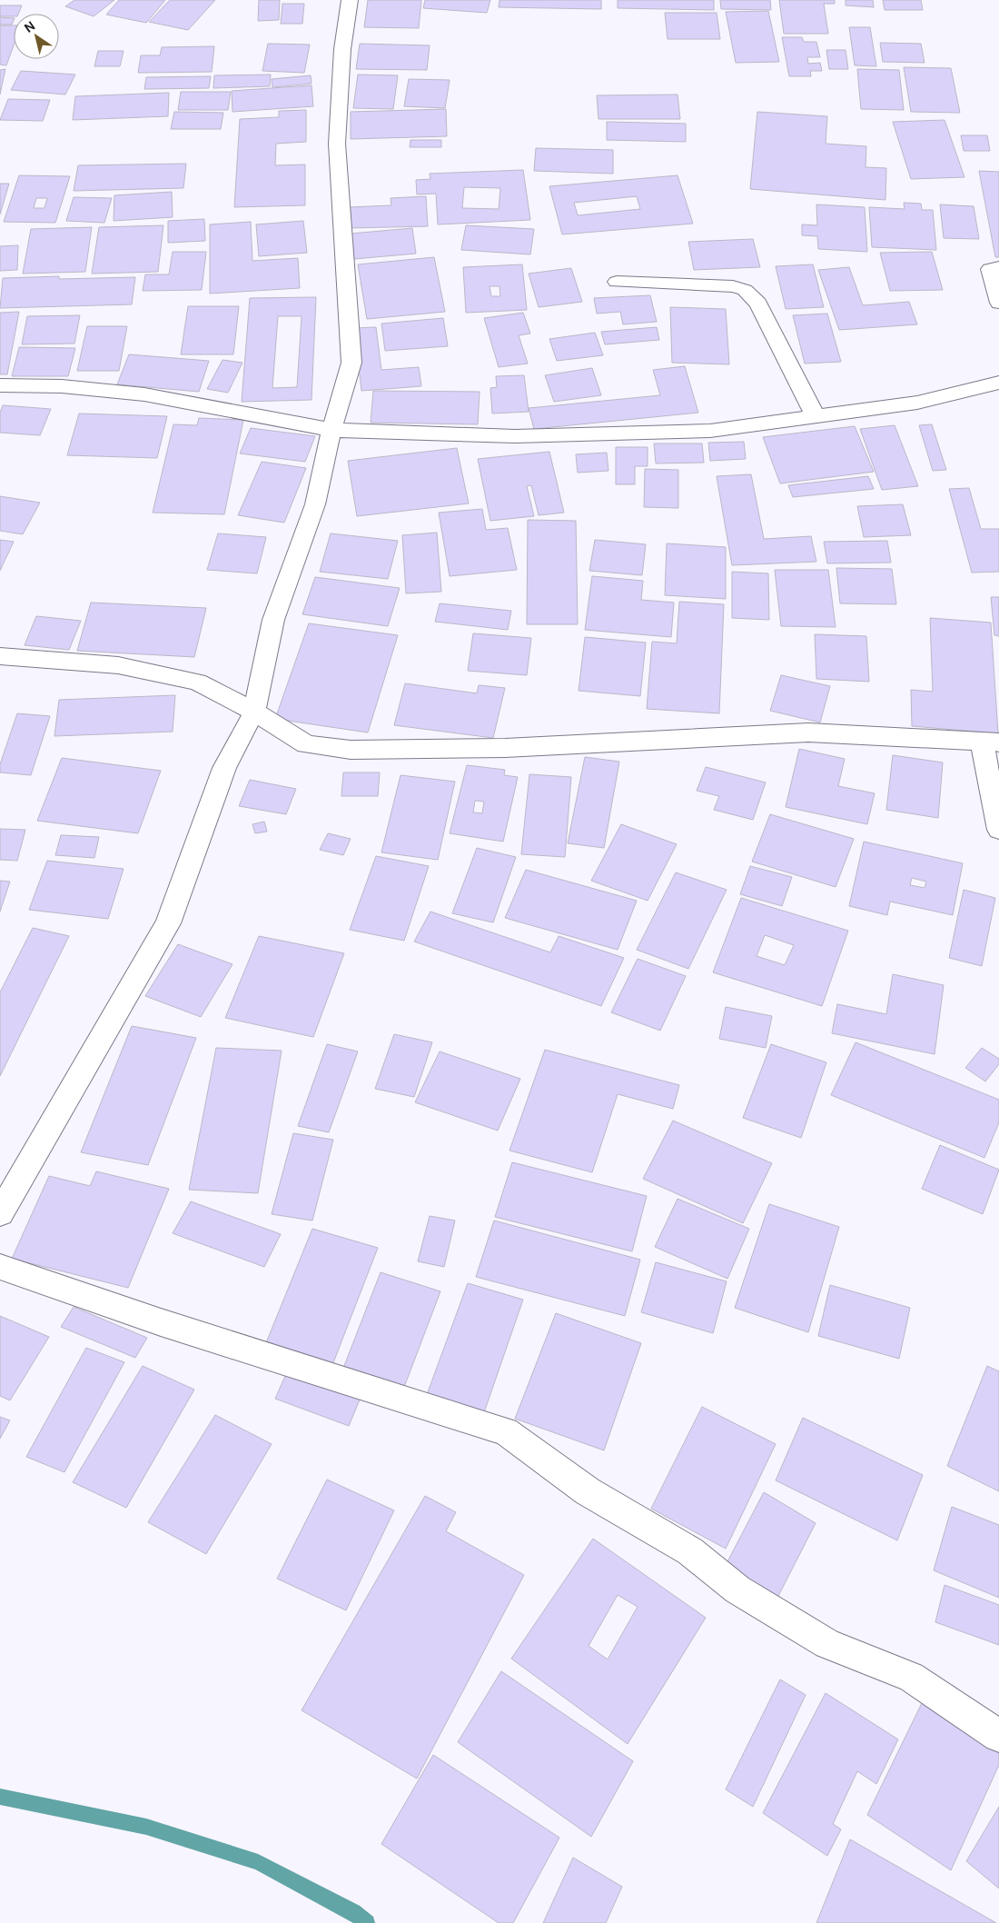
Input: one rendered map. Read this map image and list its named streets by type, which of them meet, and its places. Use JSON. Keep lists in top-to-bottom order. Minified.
{"north":"top left"}
